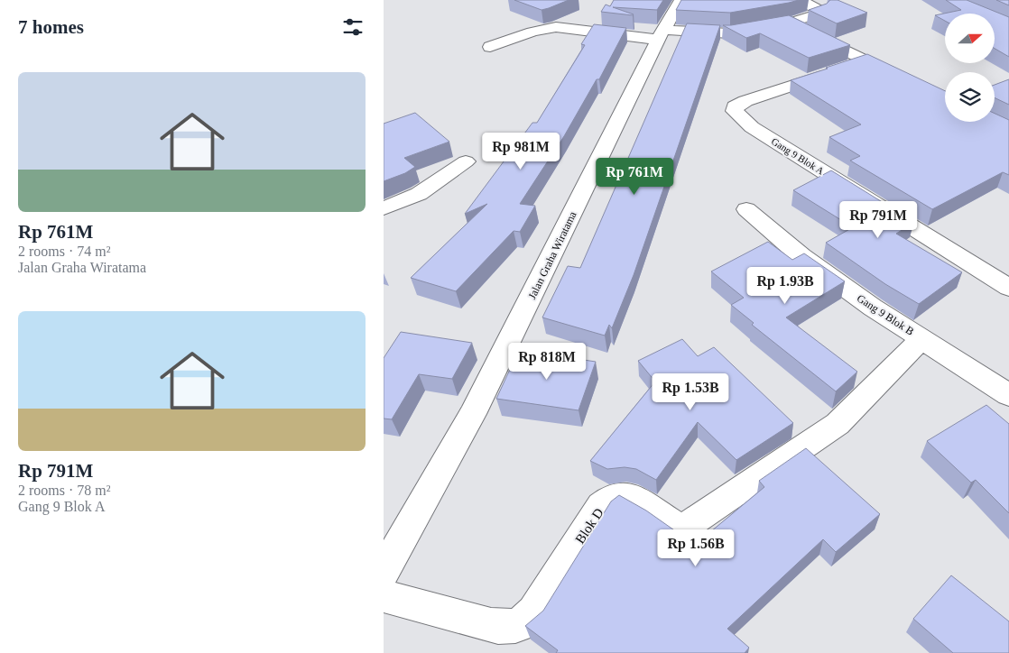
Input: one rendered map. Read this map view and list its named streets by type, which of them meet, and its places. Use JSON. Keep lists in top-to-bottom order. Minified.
{"streets":{"street":["Gang 9 Blok A","Jalan Graha Wiratama","Gang 9 Blok B","Blok D"]},"crossings":[["Gang 9 Blok B","Blok D"]],"north":"right","page":{"heading":"7 homes","list":[{"name":"Rp 761M","note":"2 rooms · 74 m² · Jalan Graha Wiratama"},{"name":"Rp 791M","note":"2 rooms · 78 m² · Gang 9 Blok A"}],"price":["Rp 981M","Rp 761M","Rp 791M","Rp 1.93B","Rp 818M","Rp 1.53B","Rp 1.56B"]}}
